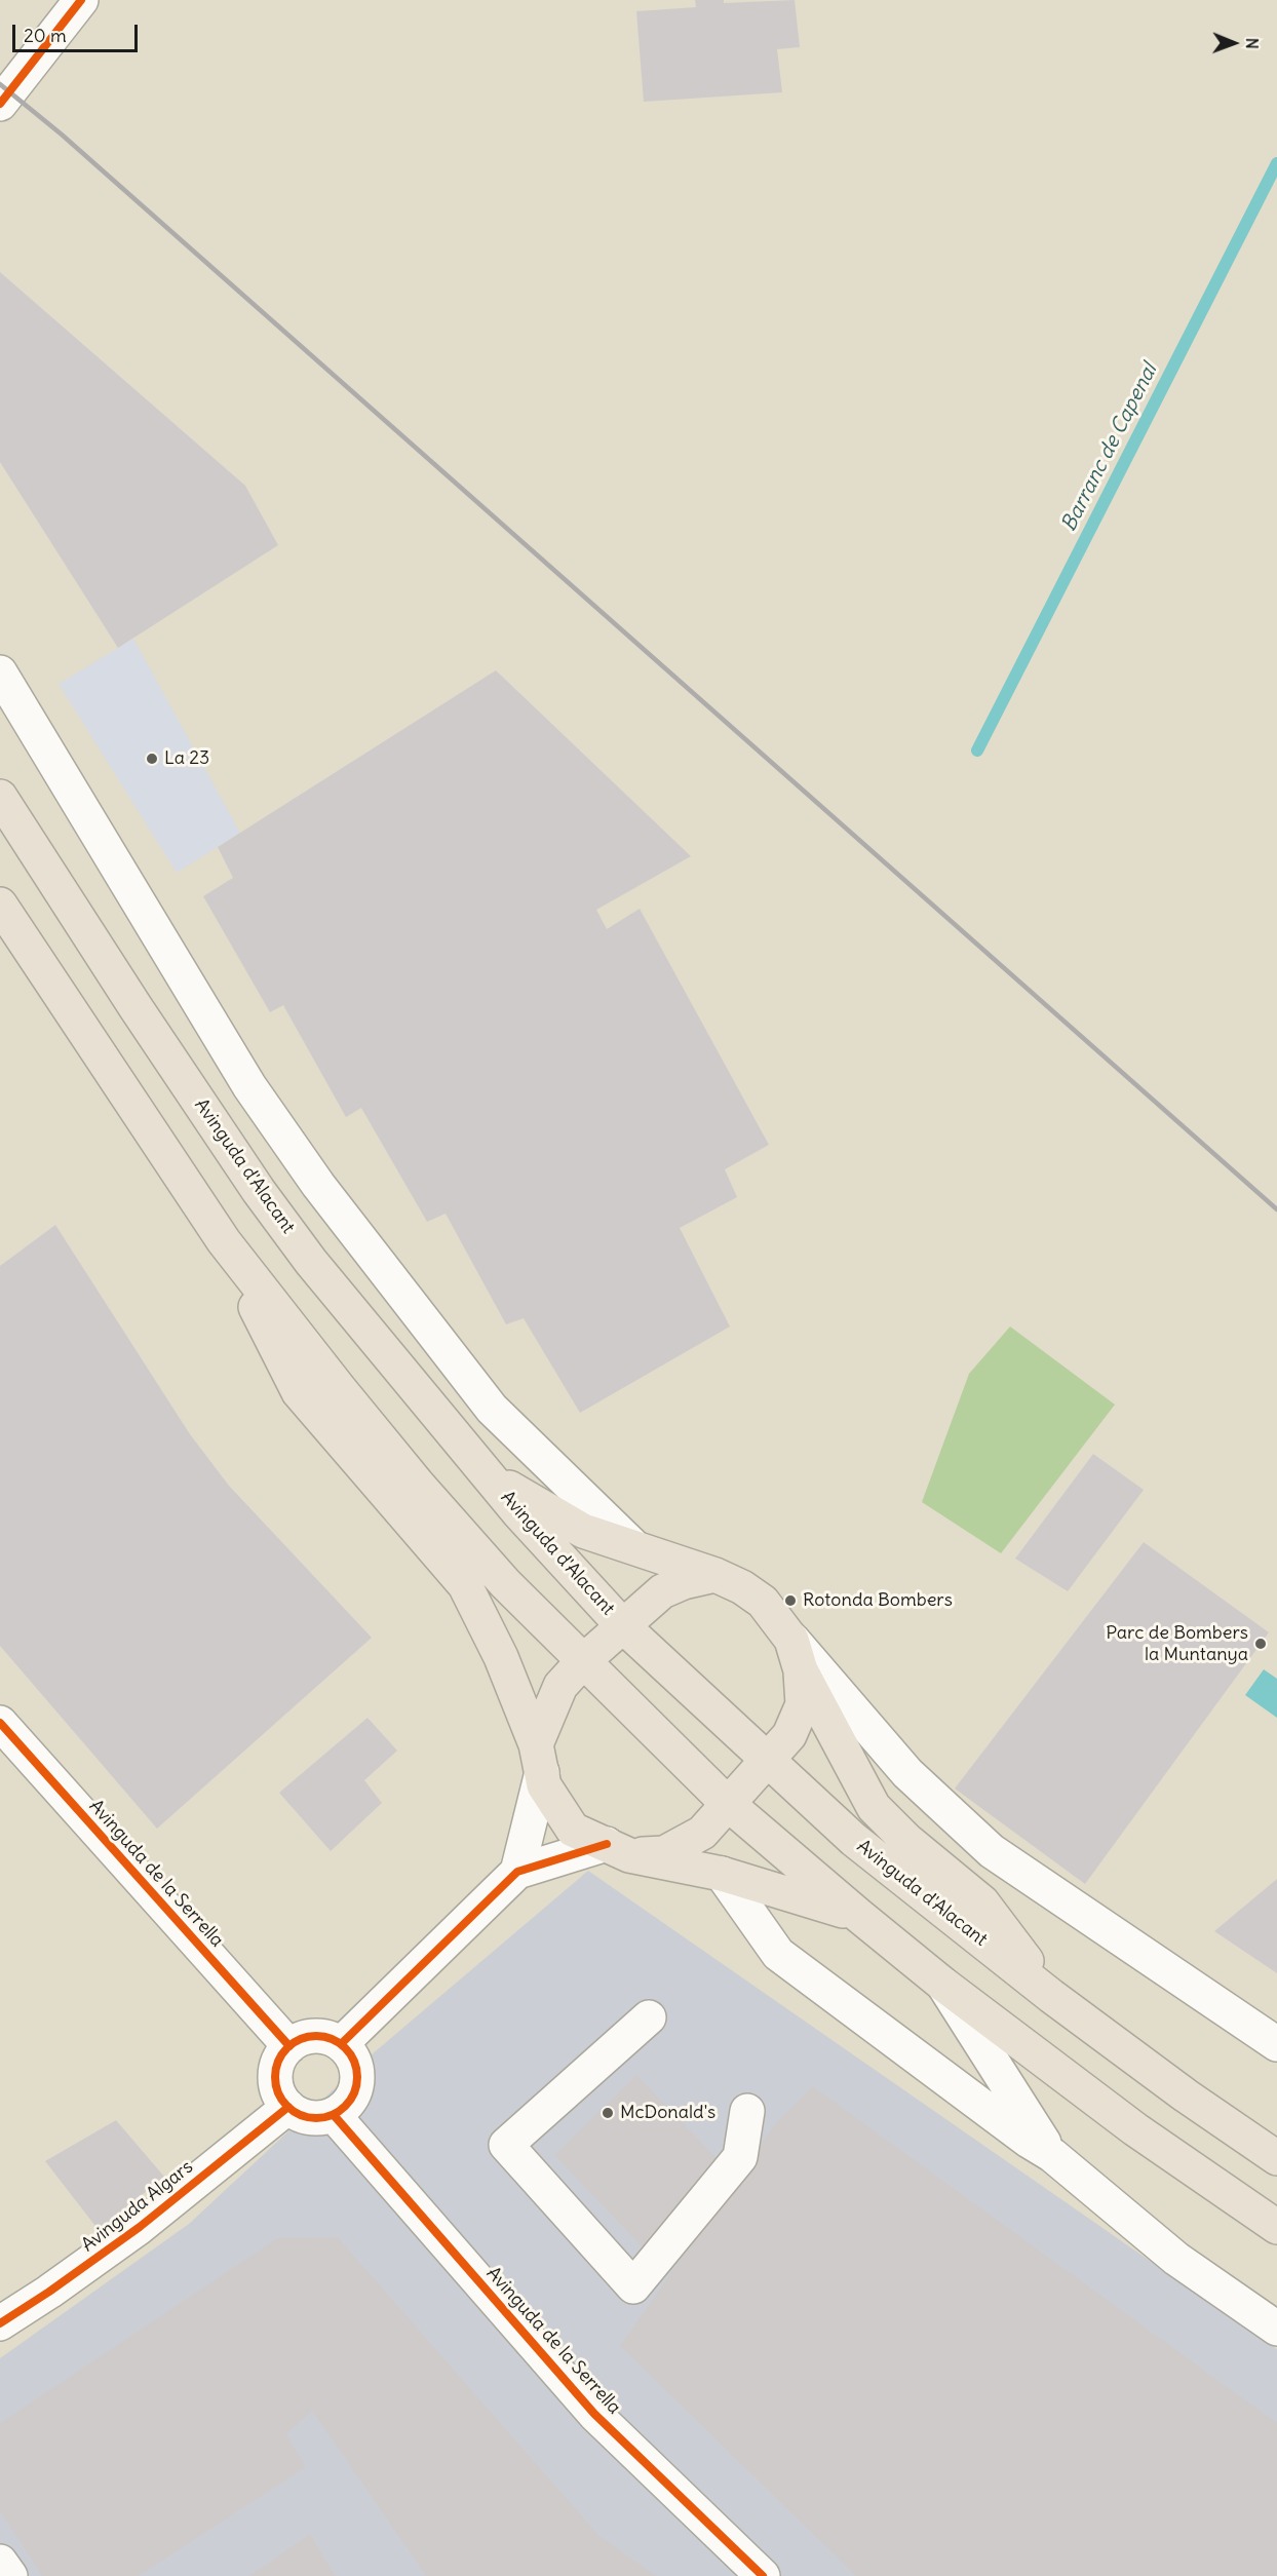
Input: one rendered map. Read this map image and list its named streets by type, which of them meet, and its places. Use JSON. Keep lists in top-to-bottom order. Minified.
{"streets":{"main road":["Avinguda d'Alacant"],"street":["Avinguda de la Serrella","Avinguda Algars"]},"crossings":[["Avinguda de la Serrella","Avinguda Algars"]],"water":["Barranc de Capenal"],"places":["La 23","Rotonda Bombers","Parc de Bombers la Muntanya","McDonald's"],"scale_bar":"20 m","north":"right"}
